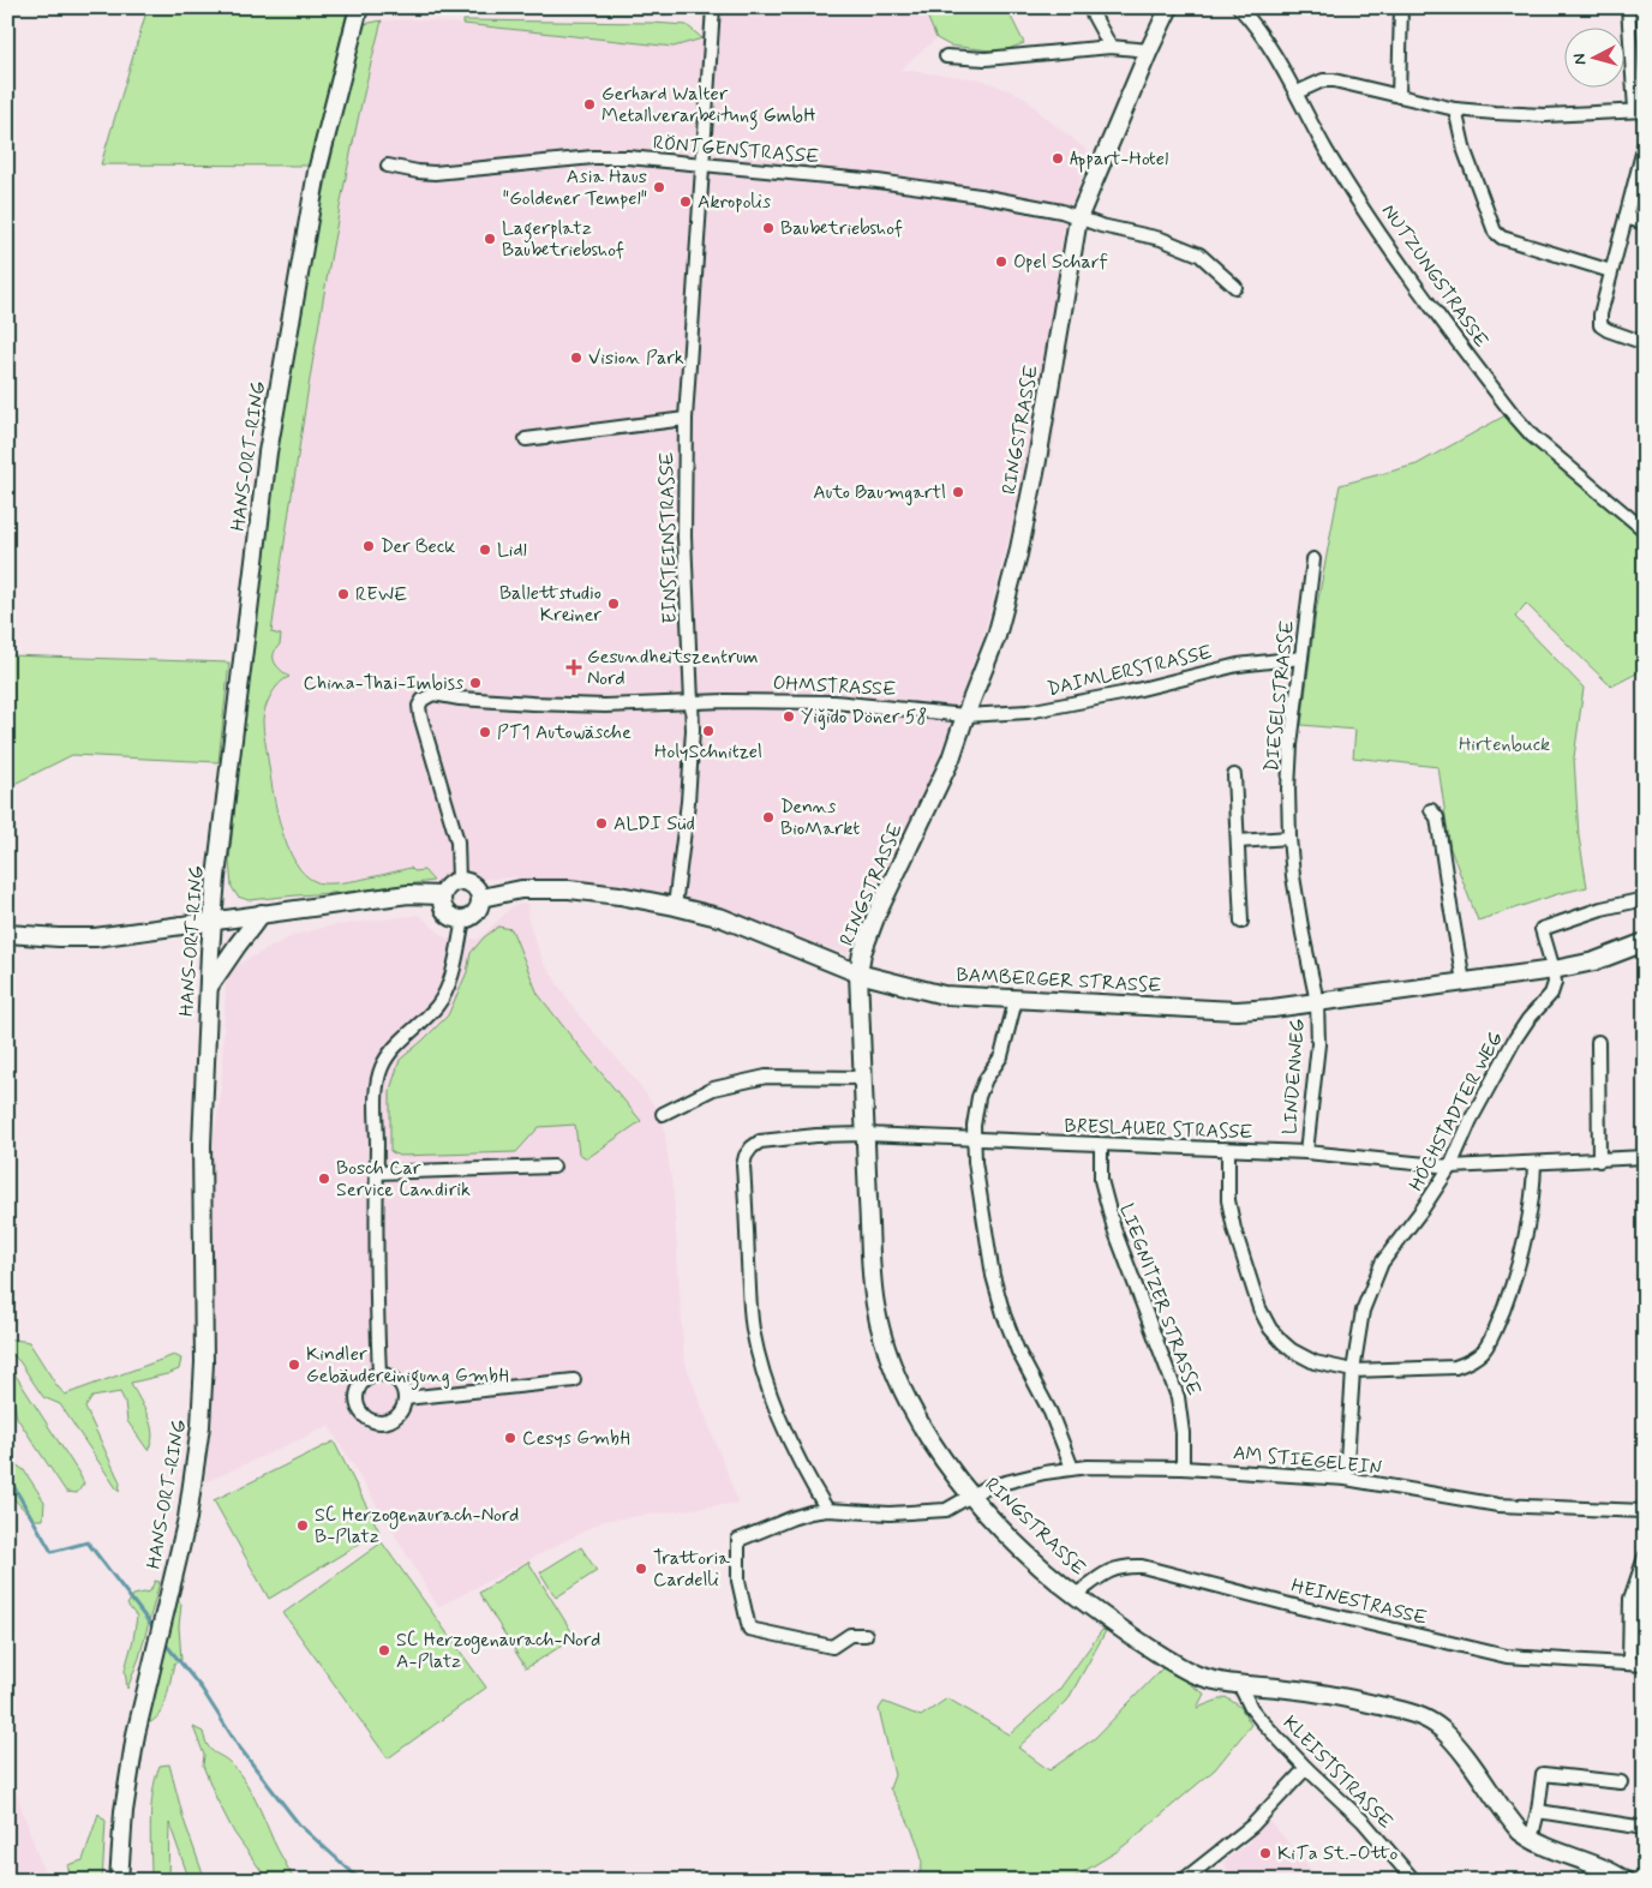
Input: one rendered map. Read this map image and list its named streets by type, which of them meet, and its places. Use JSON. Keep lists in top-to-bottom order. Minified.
{"streets":{"street":["RÖNTGENSTRASSE","NUTZUNGSTRASSE","RINGSTRASSE","HANS-ORT-RING","EINSTEINSTRASSE","DAIMLERSTRASSE","OHMSTRASSE","DIESELSTRASSE","BAMBERGER STRASSE","LINDENWEG","HÖCHSTADTER WEG","BRESLAUER STRASSE","LIEGNITZER STRASSE","AM STIEGELEIN","HEINESTRASSE","KLEISTSTRASSE"]},"crossings":[["RÖNTGENSTRASSE","RINGSTRASSE"],["RÖNTGENSTRASSE","EINSTEINSTRASSE"],["RINGSTRASSE","DAIMLERSTRASSE"],["RINGSTRASSE","OHMSTRASSE"],["RINGSTRASSE","BAMBERGER STRASSE"],["RINGSTRASSE","BRESLAUER STRASSE"],["RINGSTRASSE","AM STIEGELEIN"],["RINGSTRASSE","HEINESTRASSE"],["RINGSTRASSE","KLEISTSTRASSE"],["EINSTEINSTRASSE","OHMSTRASSE"],["EINSTEINSTRASSE","BAMBERGER STRASSE"],["DAIMLERSTRASSE","OHMSTRASSE"],["DAIMLERSTRASSE","DIESELSTRASSE"],["OHMSTRASSE","BAMBERGER STRASSE"],["DIESELSTRASSE","BAMBERGER STRASSE"],["DIESELSTRASSE","LINDENWEG"],["BAMBERGER STRASSE","LINDENWEG"],["BAMBERGER STRASSE","HÖCHSTADTER WEG"],["LINDENWEG","BRESLAUER STRASSE"],["HÖCHSTADTER WEG","BRESLAUER STRASSE"],["HÖCHSTADTER WEG","AM STIEGELEIN"],["BRESLAUER STRASSE","LIEGNITZER STRASSE"],["BRESLAUER STRASSE","AM STIEGELEIN"],["LIEGNITZER STRASSE","AM STIEGELEIN"]],"parks":["Hirtenbuck"],"places":{"other":["Gerhard Walter Metallverarbeitung GmbH","Appart-Hotel","Asia Haus \"Goldener Tempel\"","Akropolis","Baubetriebshof","Lagerplatz Baubetriebshof","Opel Scharf","Vision Park","Auto Baumgartl","Der Beck","Lidl","REWE","Ballettstudio Kreiner","China-Thai-Imbiss","Yiğido Döner 58","HolySchnitzel","PT1 Autowäsche","Denns BioMarkt","ALDI Süd","Bosch Car Service Candirik","Kindler Gebäudereinigung GmbH","Cesys GmbH","SC Herzogenaurach-Nord B-Platz","Trattoria Cardelli","SC Herzogenaurach-Nord A-Platz","KiTa St.-Otto"],"health":["Gesundheitszentrum Nord"]},"north":"left"}
